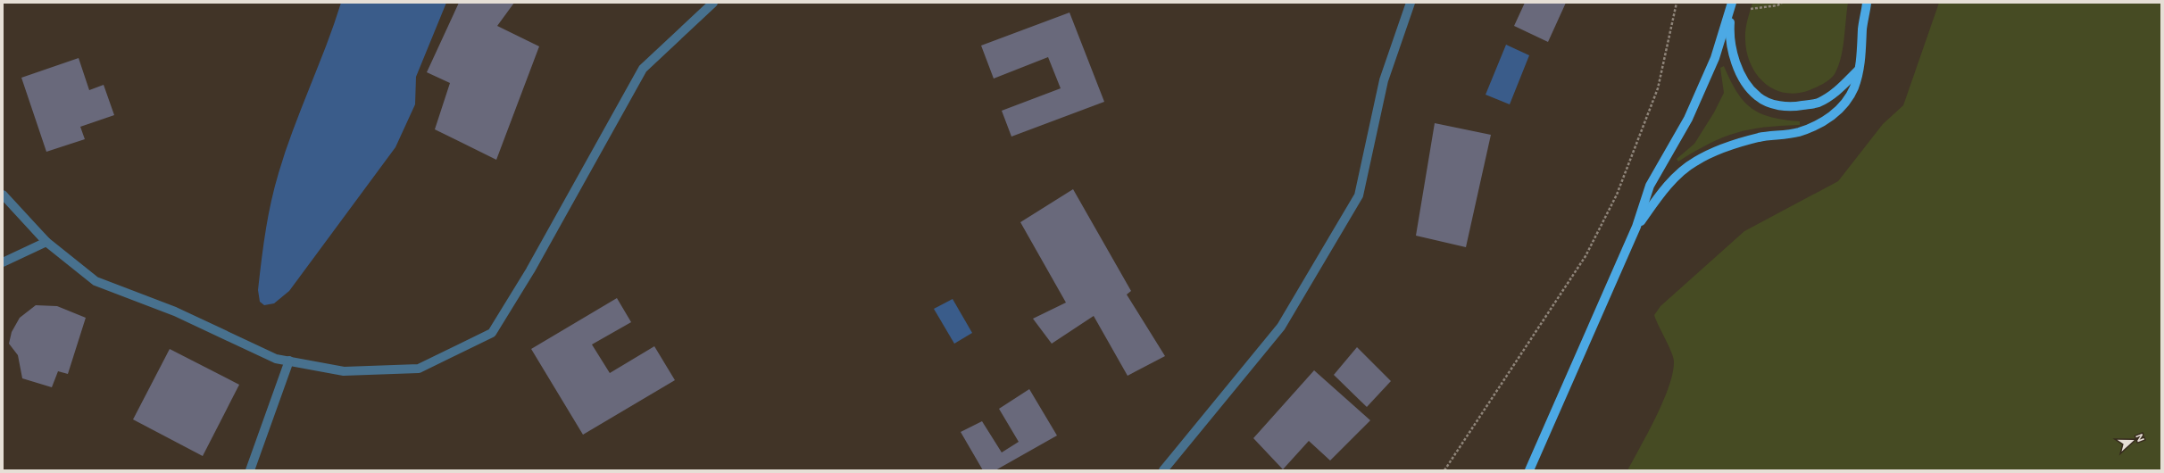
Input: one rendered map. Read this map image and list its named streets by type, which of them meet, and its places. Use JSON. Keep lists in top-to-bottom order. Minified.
{"north":"right"}
